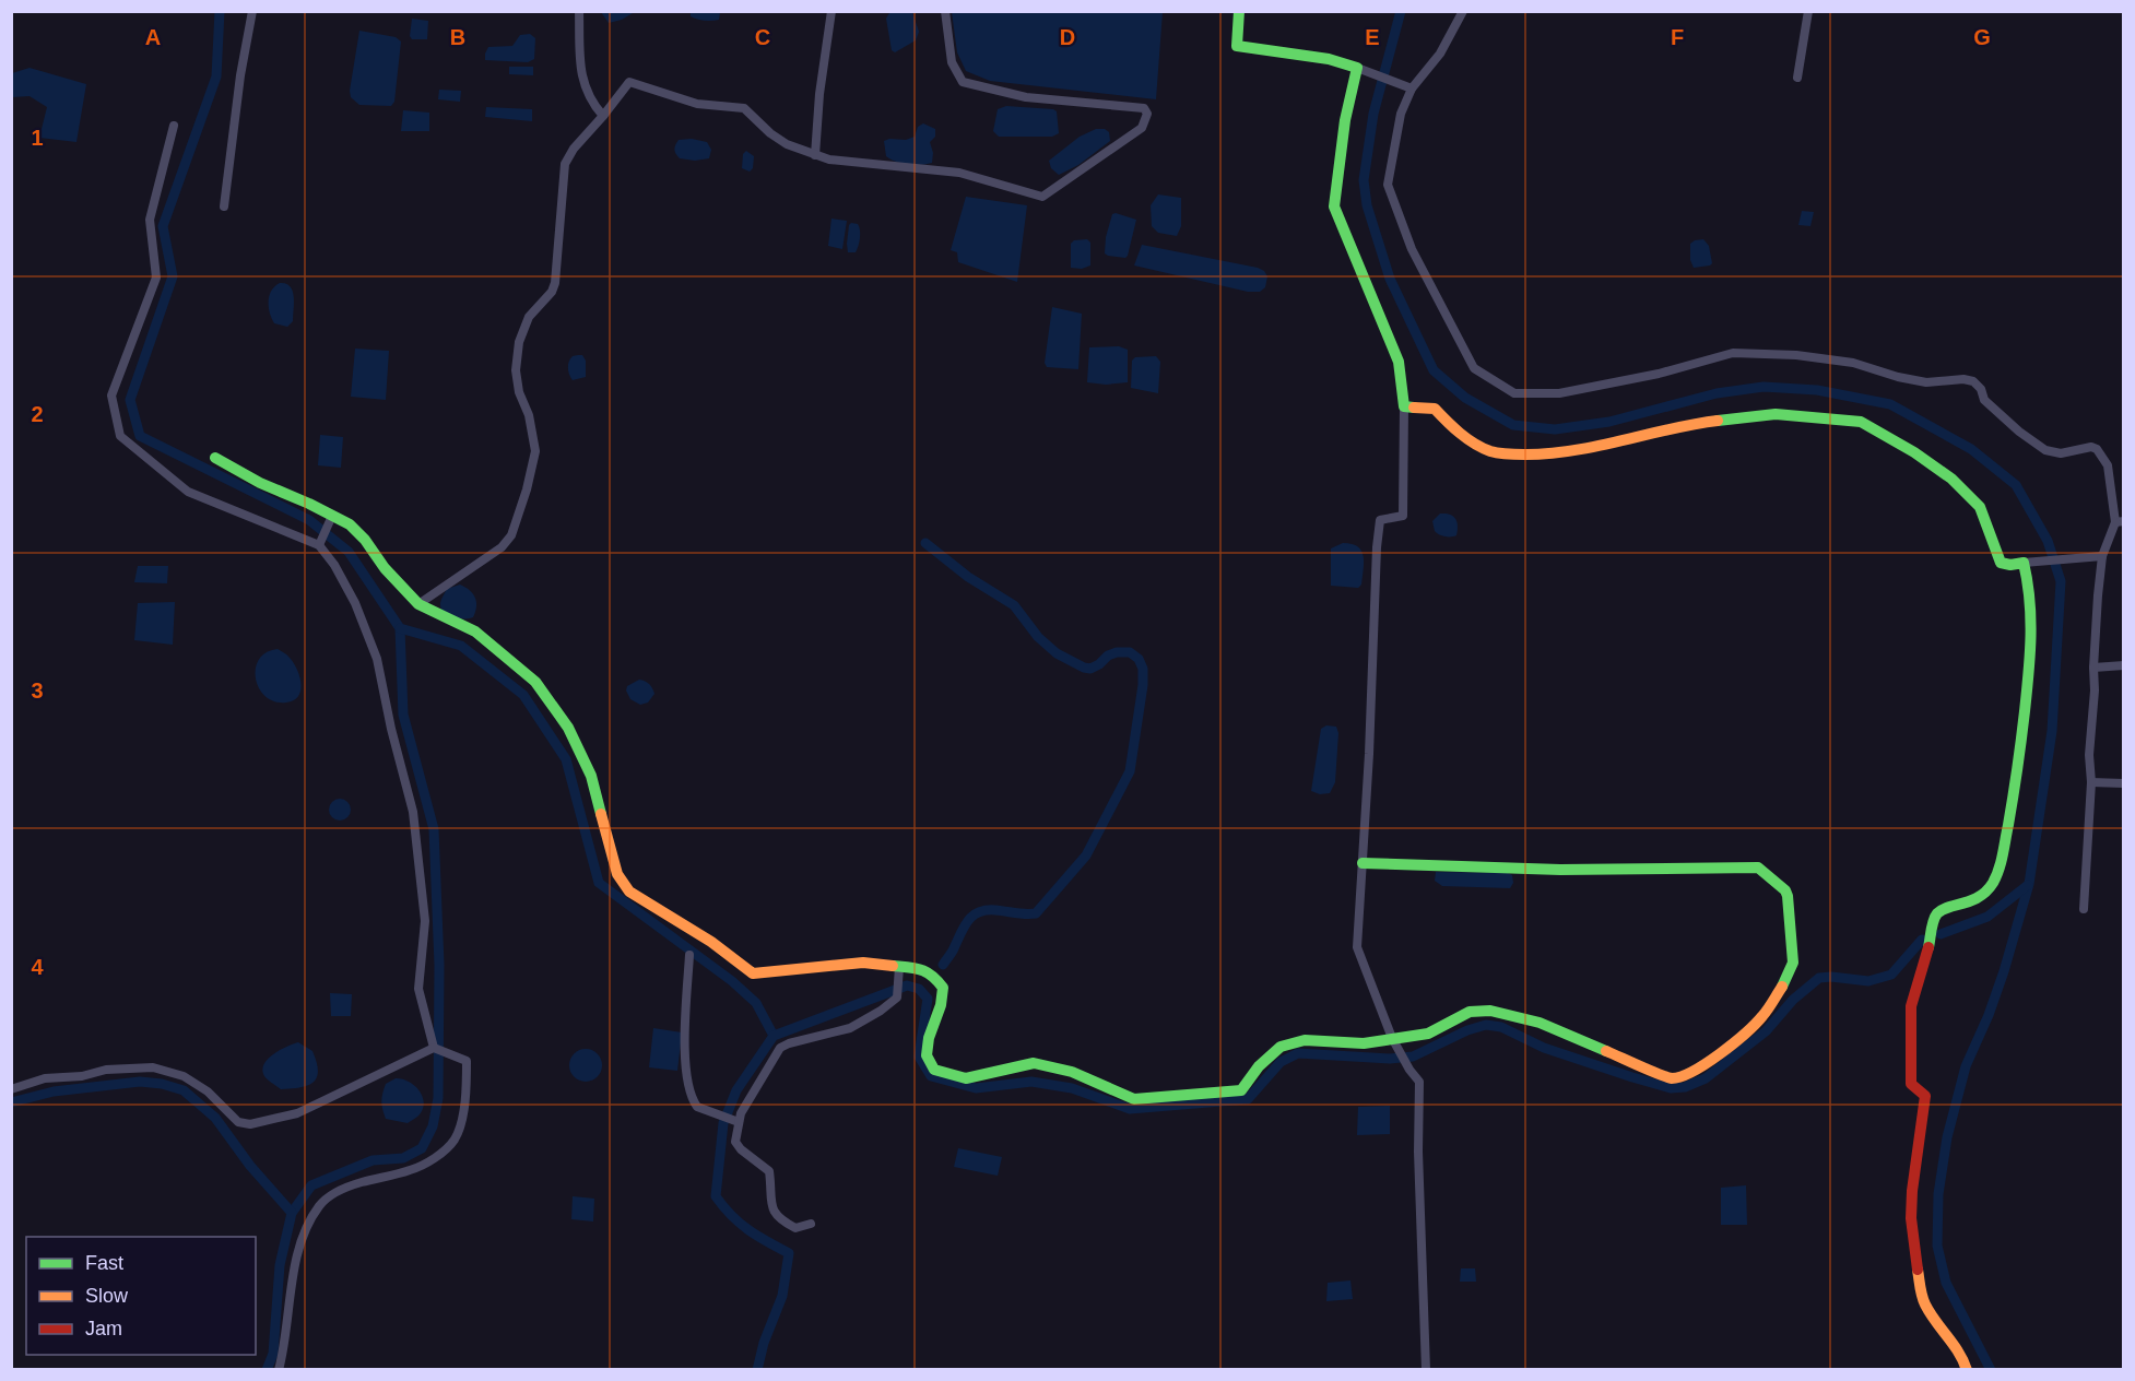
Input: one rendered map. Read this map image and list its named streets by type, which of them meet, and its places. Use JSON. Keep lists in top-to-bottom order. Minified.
{"legend":["Fast","Slow","Jam"],"grid":{"columns":["A","B","C","D","E","F","G"],"rows":["1","2","3","4"]}}
